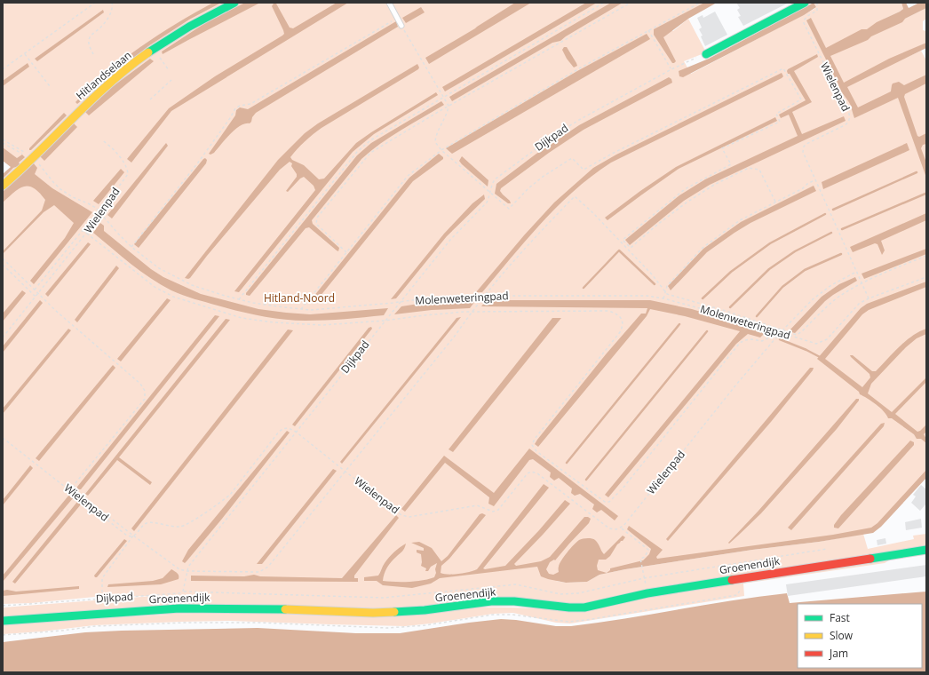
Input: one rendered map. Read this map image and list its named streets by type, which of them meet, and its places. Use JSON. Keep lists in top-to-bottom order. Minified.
{"streets":{"street":["Hitlandselaan","Groenendijk"],"path":["Wielenpad","Dijkpad","Molenweteringpad"]},"crossings":[["Hitlandselaan","Molenweteringpad"],["Wielenpad","Dijkpad"],["Wielenpad","Molenweteringpad"],["Dijkpad","Molenweteringpad"]],"parks":["Hitland-Noord"],"legend":["Fast","Slow","Jam"]}
